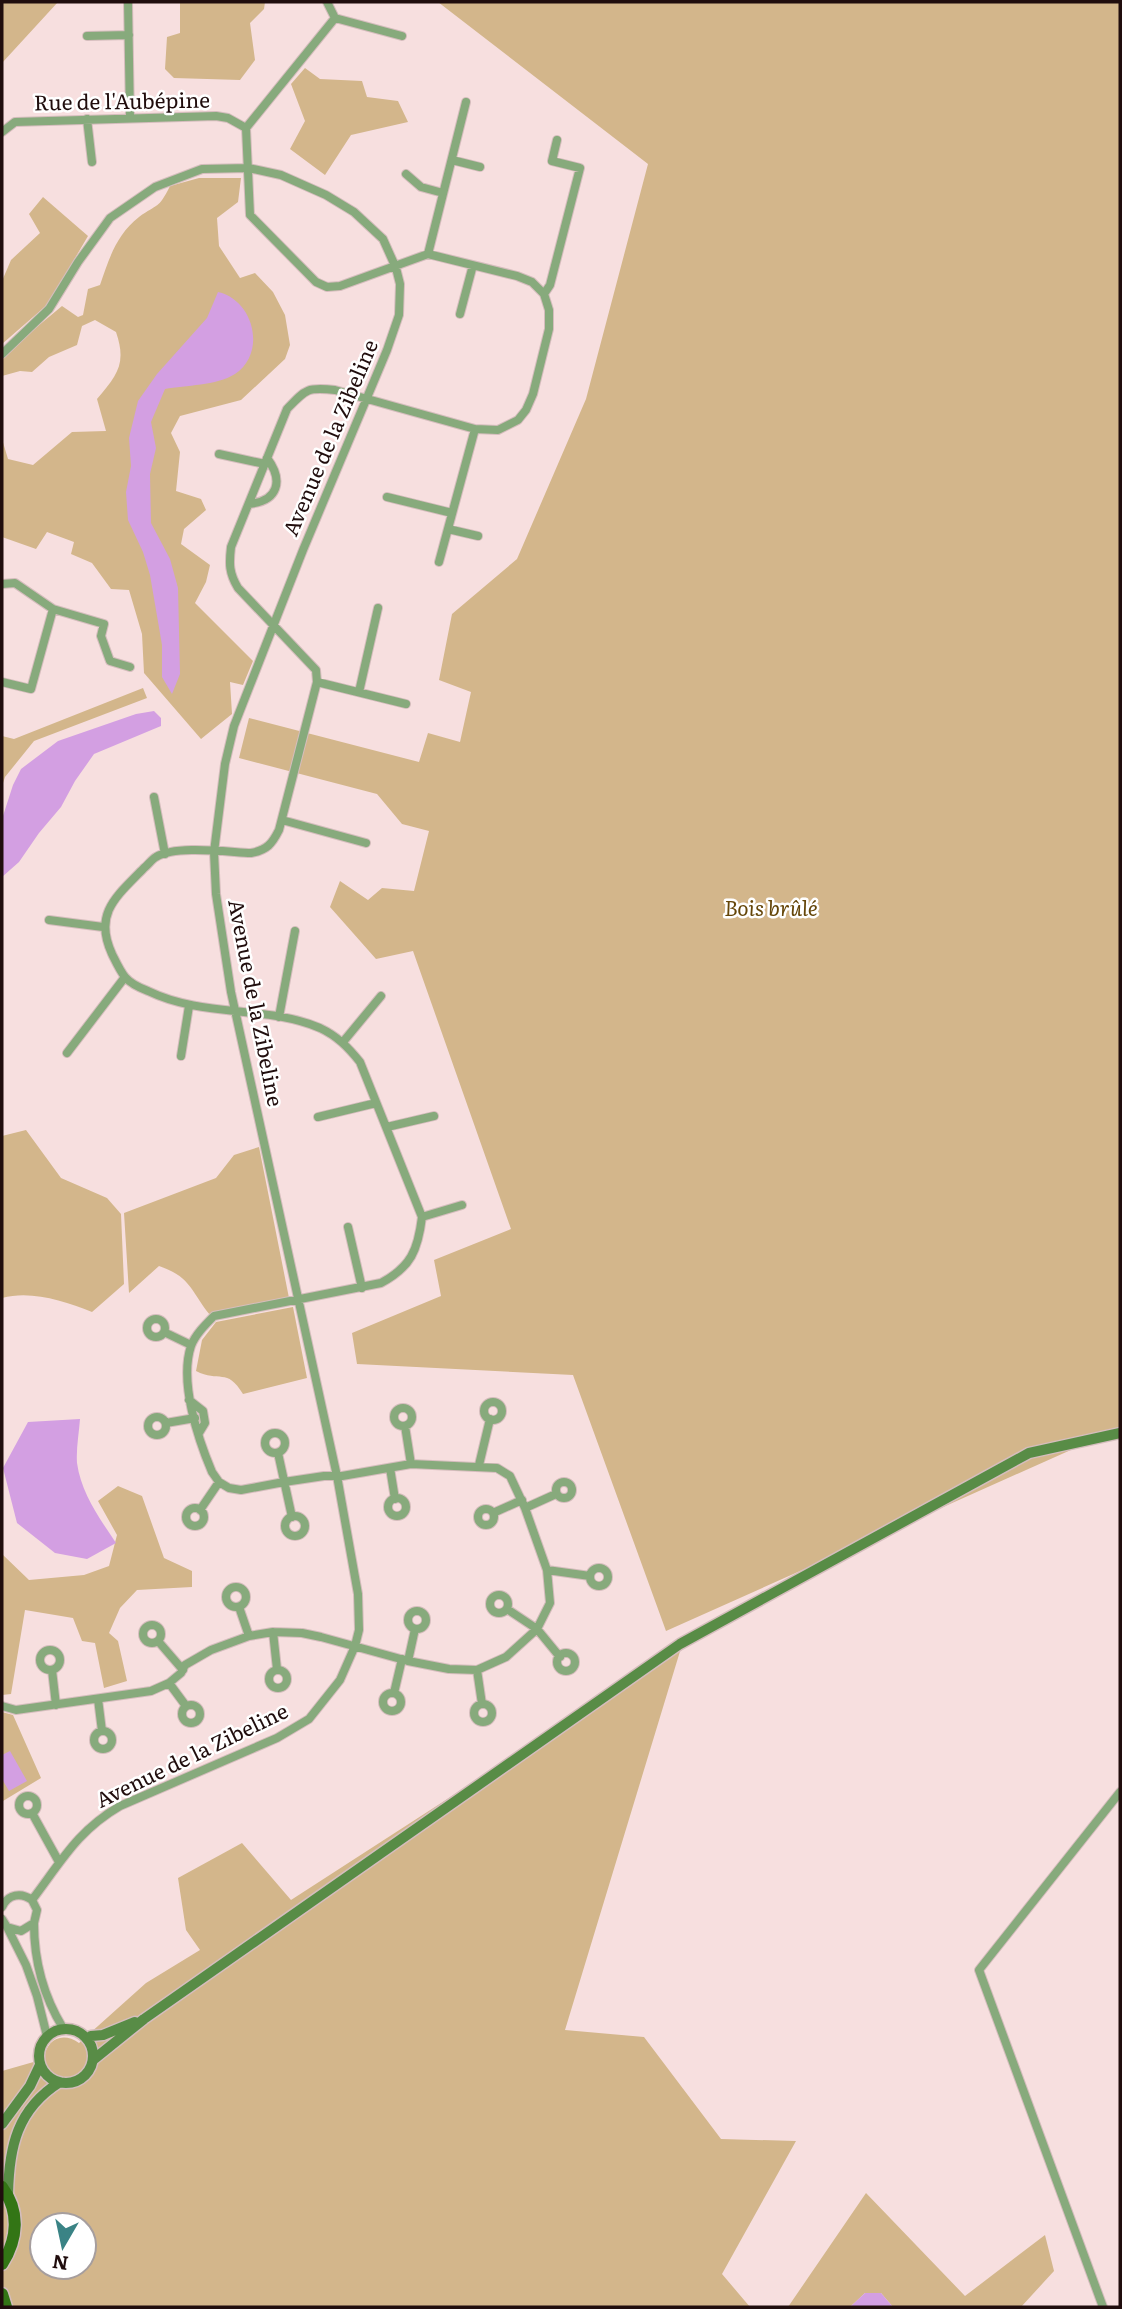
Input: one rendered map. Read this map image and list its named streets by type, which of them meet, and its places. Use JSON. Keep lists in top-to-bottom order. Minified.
{"streets":{"street":["Rue de l'Aubépine","Avenue de la Zibeline"]},"parks":["Bois brûlé"],"north":"bottom"}
